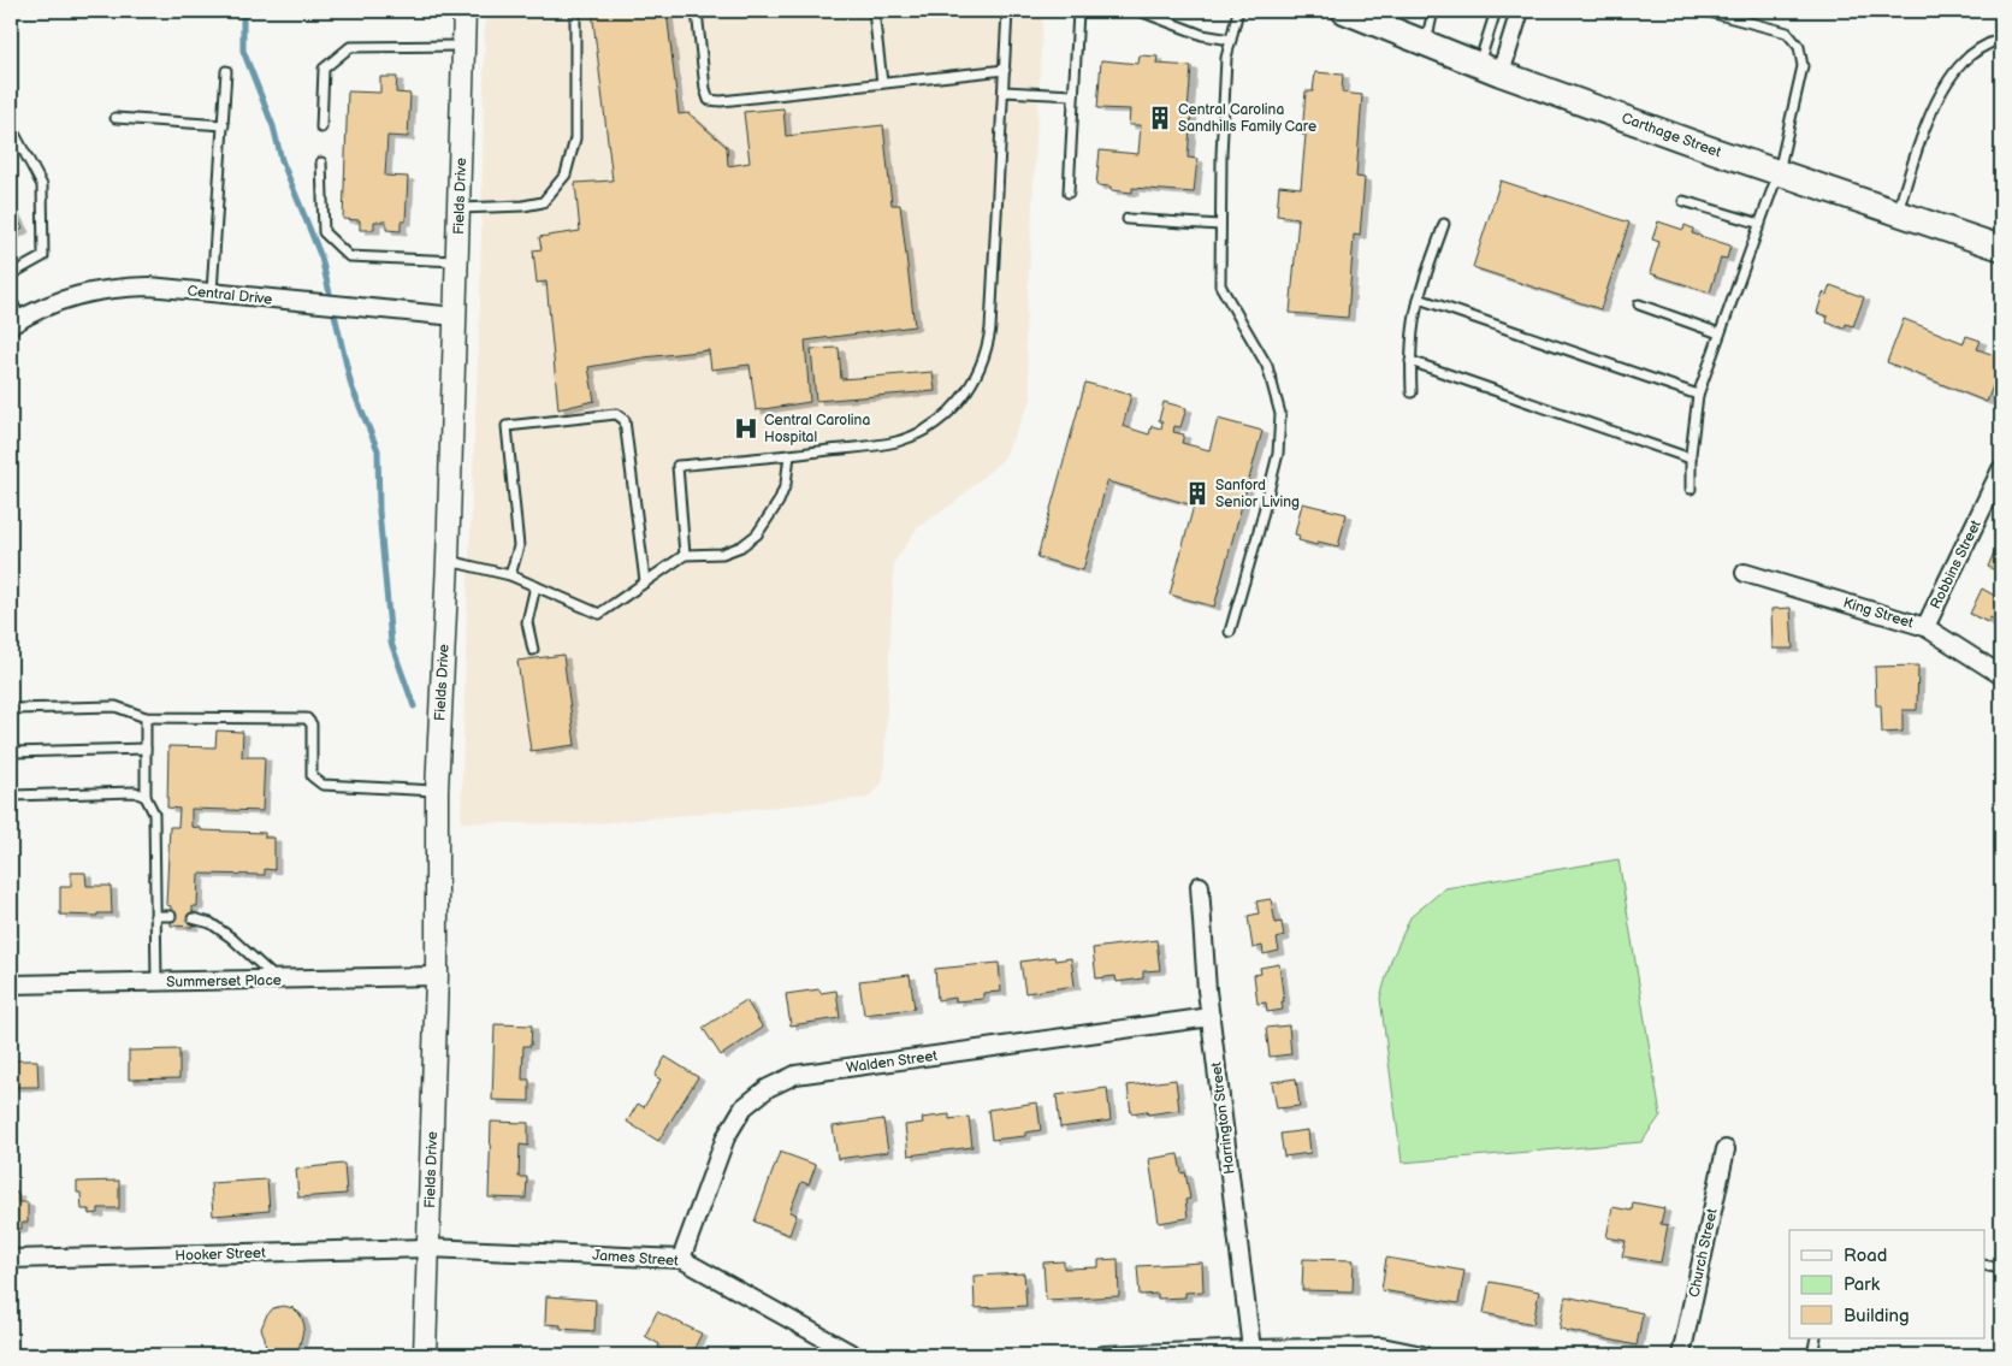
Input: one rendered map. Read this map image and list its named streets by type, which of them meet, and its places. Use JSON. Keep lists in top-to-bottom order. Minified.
{"streets":{"main road":["Carthage Street"],"street":["Fields Drive","Central Drive","Robbins Street","King Street","Summerset Place","Walden Street","Harrington Street","Church Street","Hooker Street","James Street"]},"crossings":[["Fields Drive","Central Drive"],["Fields Drive","Summerset Place"],["Fields Drive","Hooker Street"],["Fields Drive","James Street"],["Robbins Street","King Street"],["Walden Street","Harrington Street"],["Walden Street","James Street"],["Hooker Street","James Street"]],"places":{"building":["Central Carolina Sandhills Family Care","Sanford Senior Living"],"hospital":["Central Carolina Hospital"]},"legend":["Road","Park","Building"]}
